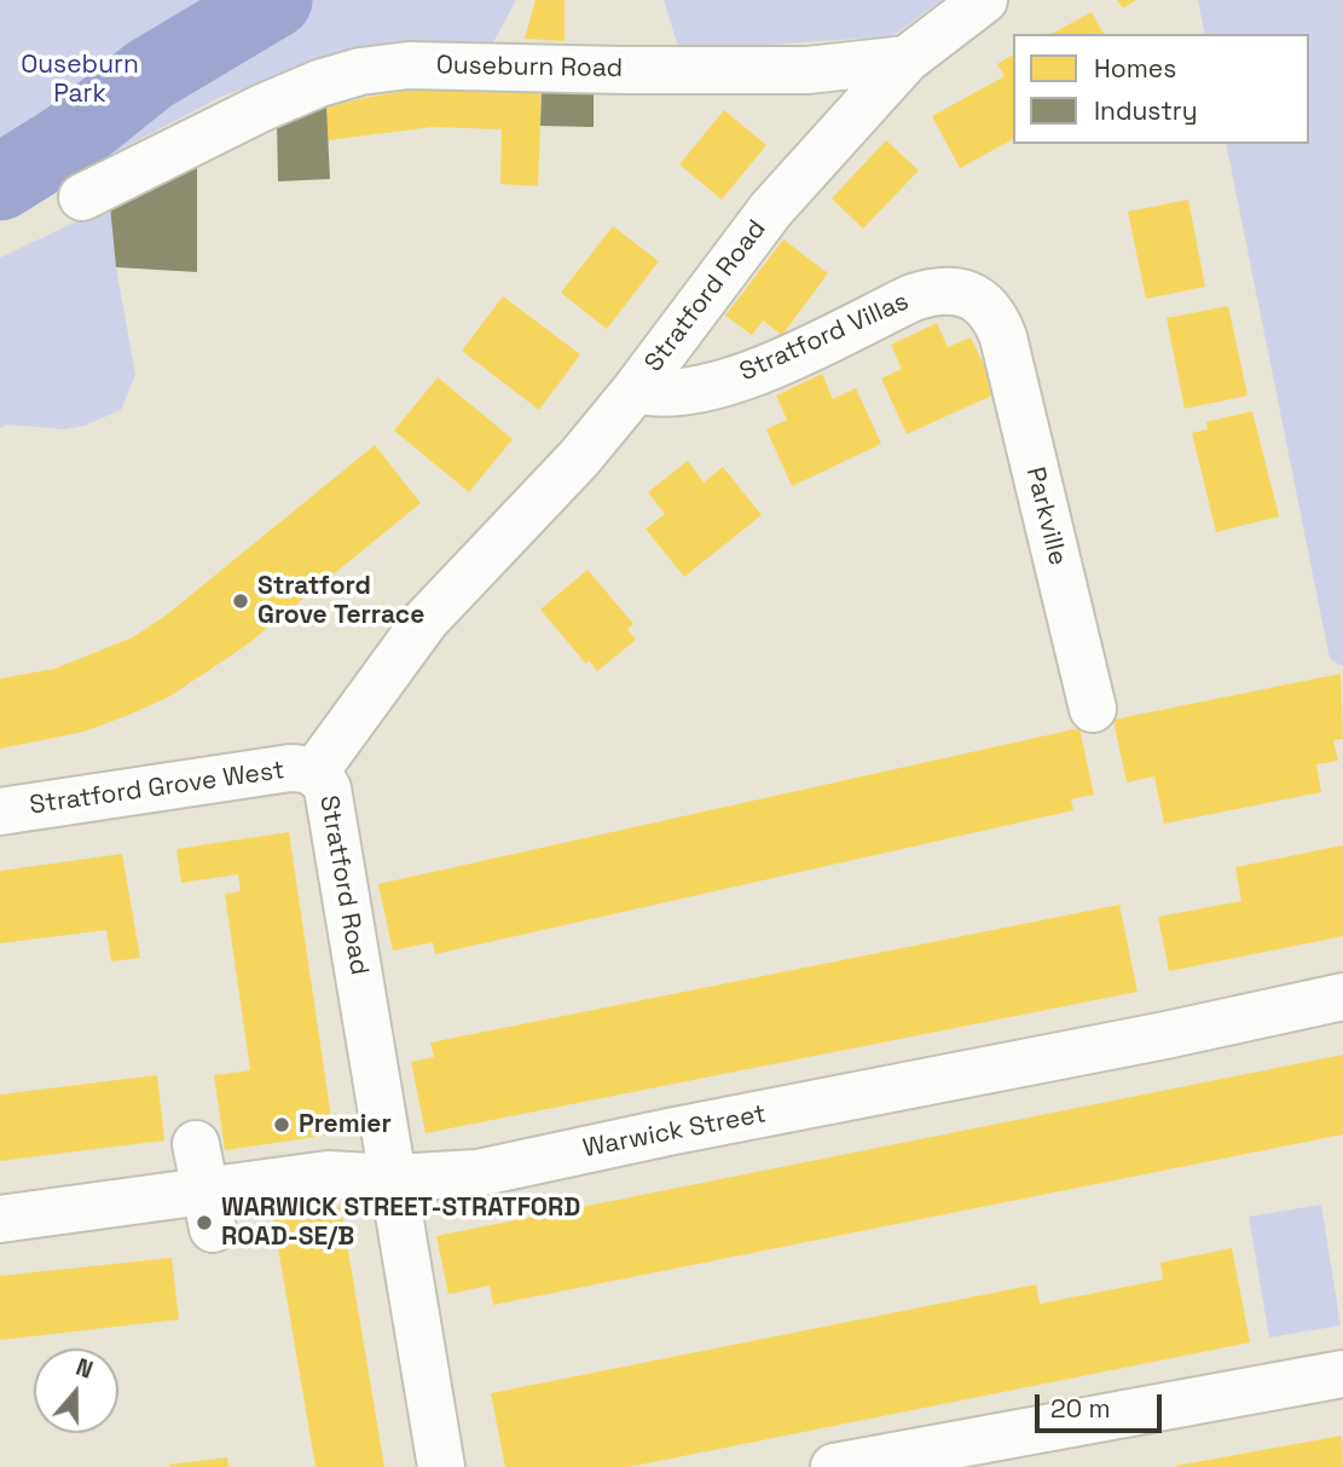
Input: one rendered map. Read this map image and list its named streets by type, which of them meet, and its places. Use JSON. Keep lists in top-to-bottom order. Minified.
{"streets":{"street":["Ouseburn Road","Stratford Road","Stratford Villas","Parkville","Stratford Grove West","Warwick Street"]},"crossings":[["Ouseburn Road","Stratford Road"],["Stratford Road","Stratford Villas"],["Stratford Road","Stratford Grove West"],["Stratford Road","Warwick Street"],["Stratford Villas","Parkville"]],"parks":["Ouseburn Park"],"places":["Stratford Grove Terrace","Premier","WARWICK STREET-STRATFORD ROAD-SE/B"],"legend":["Homes","Industry"],"scale_bar":"20 m","north":"top"}
